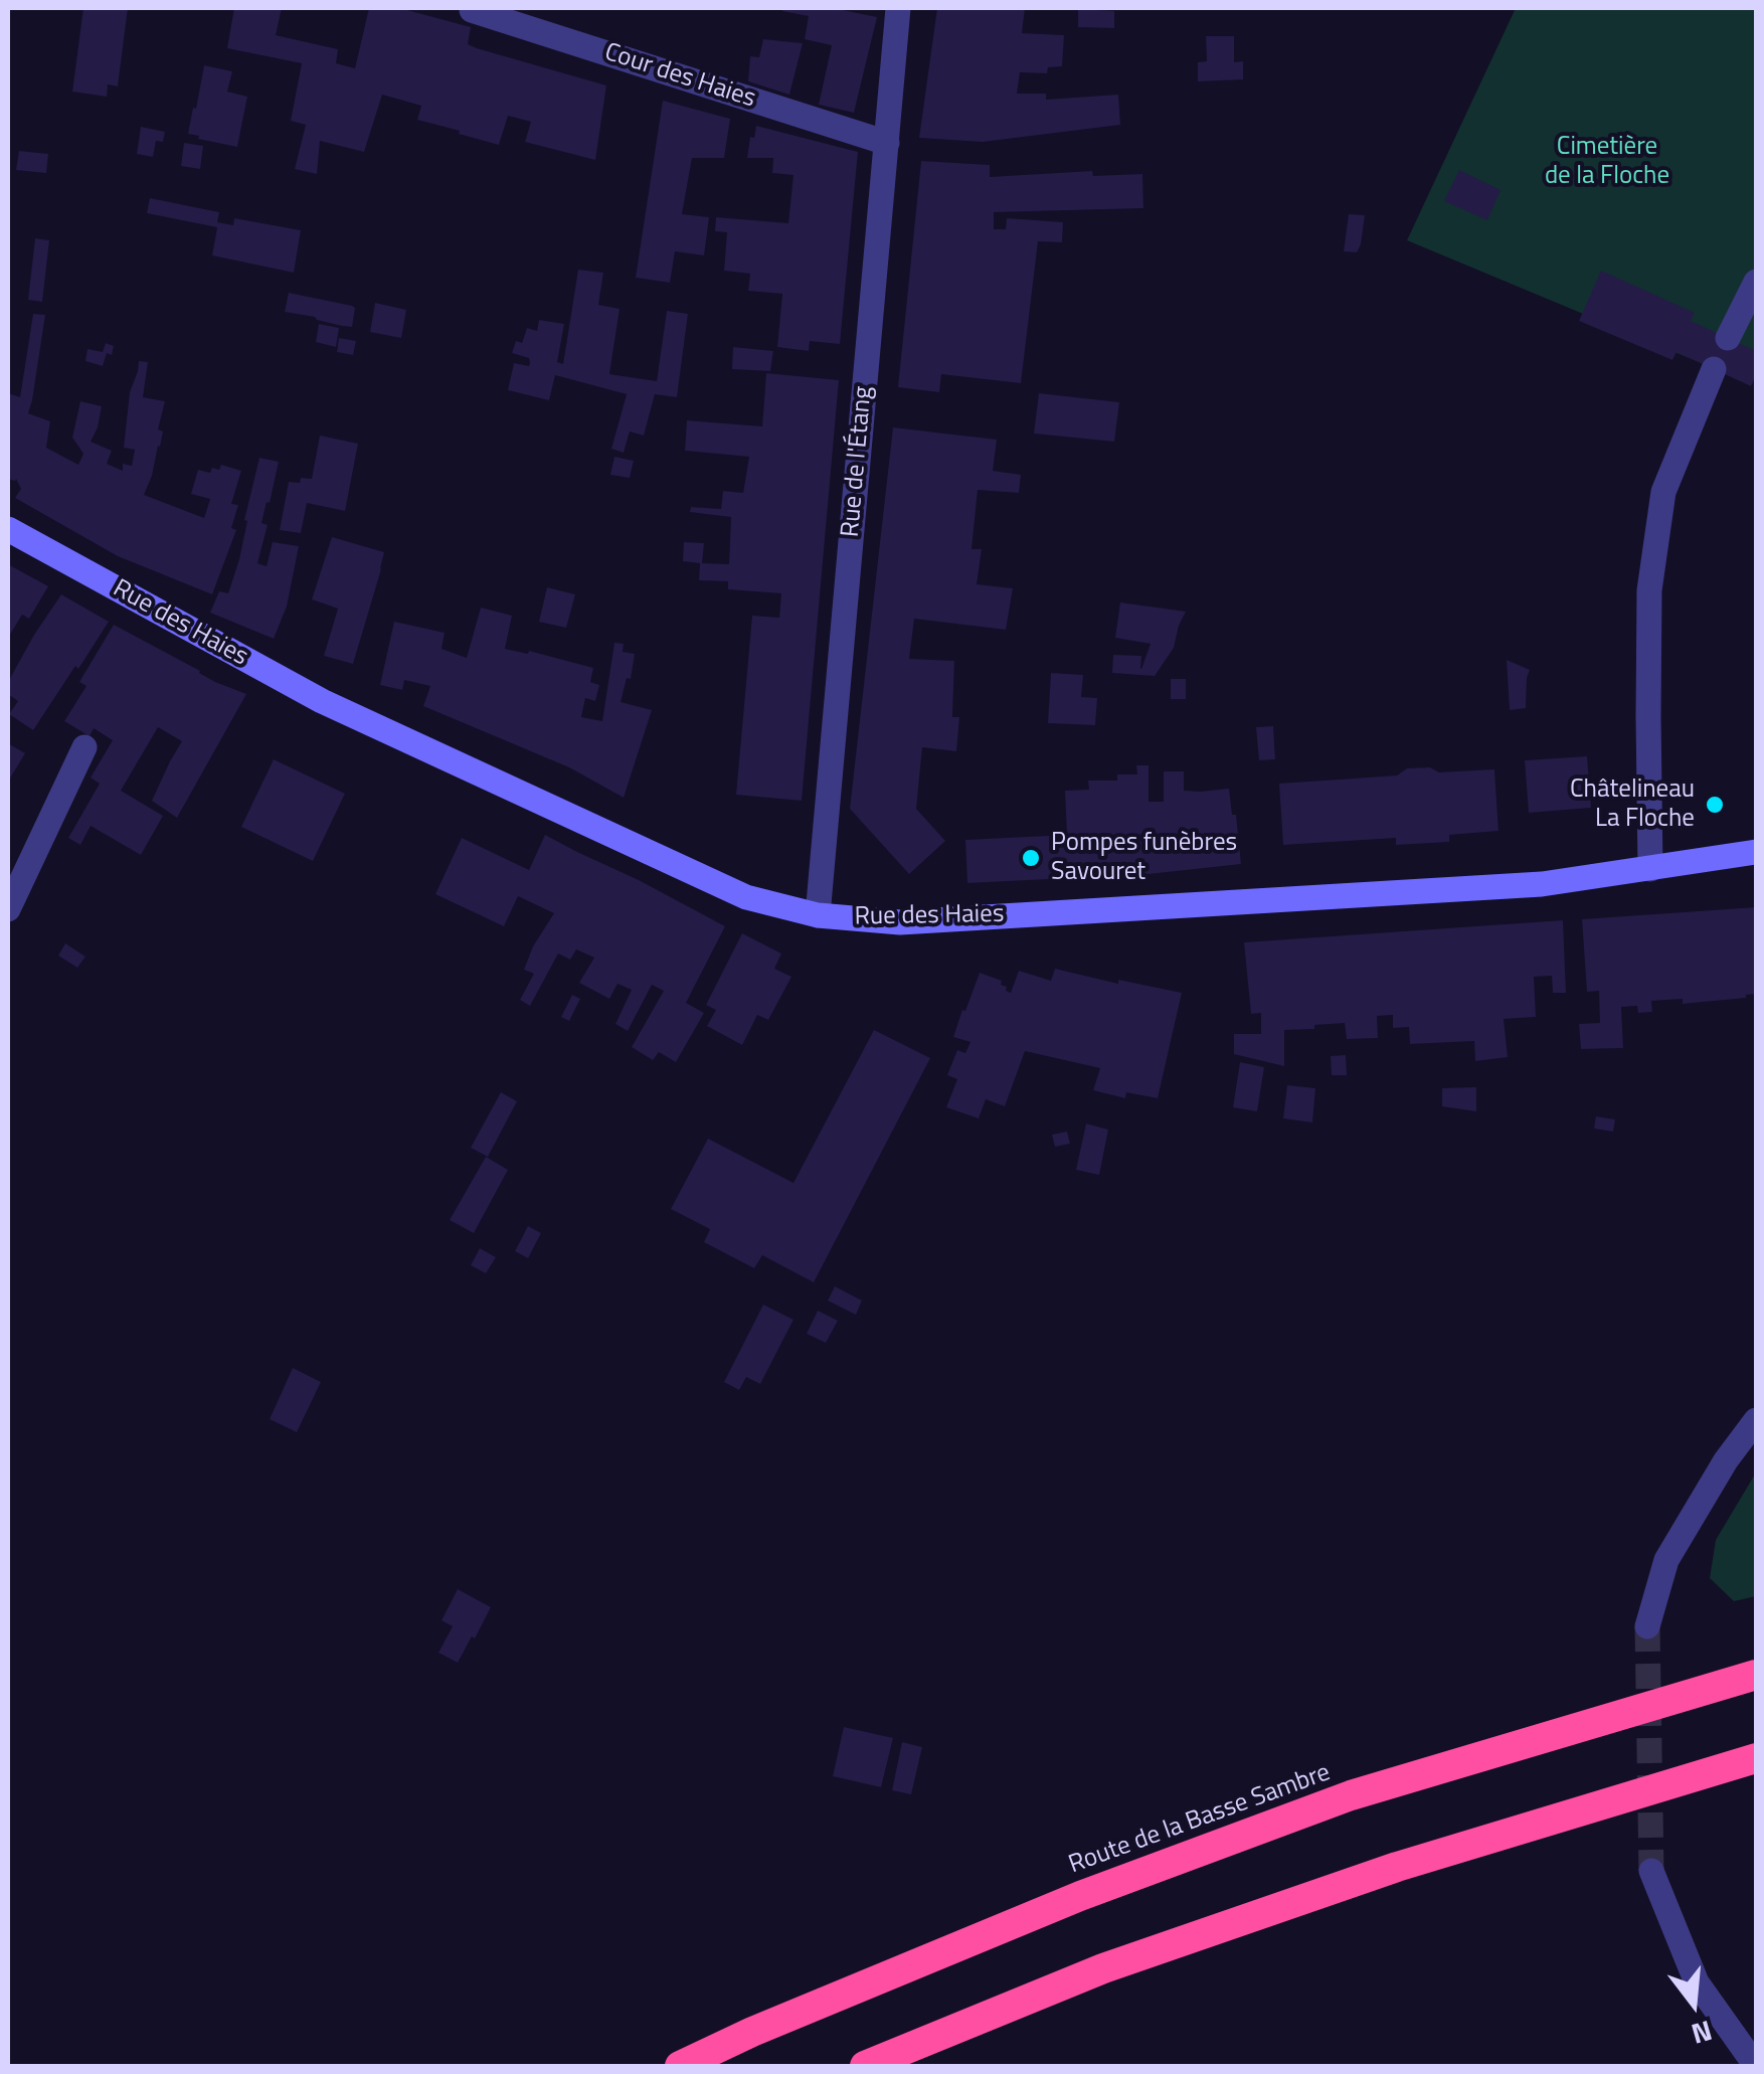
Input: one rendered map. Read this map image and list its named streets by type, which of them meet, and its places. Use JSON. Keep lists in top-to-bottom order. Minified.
{"streets":{"highway":["Route de la Basse Sambre"],"street":["Cour des Haies","Rue de l'Étang","Rue des Haies"]},"crossings":[["Cour des Haies","Rue de l'Étang"],["Rue de l'Étang","Rue des Haies"]],"parks":["Cimetière de la Floche"],"places":["Châtelineau La Floche","Pompes funèbres Savouret"],"north":"bottom"}
